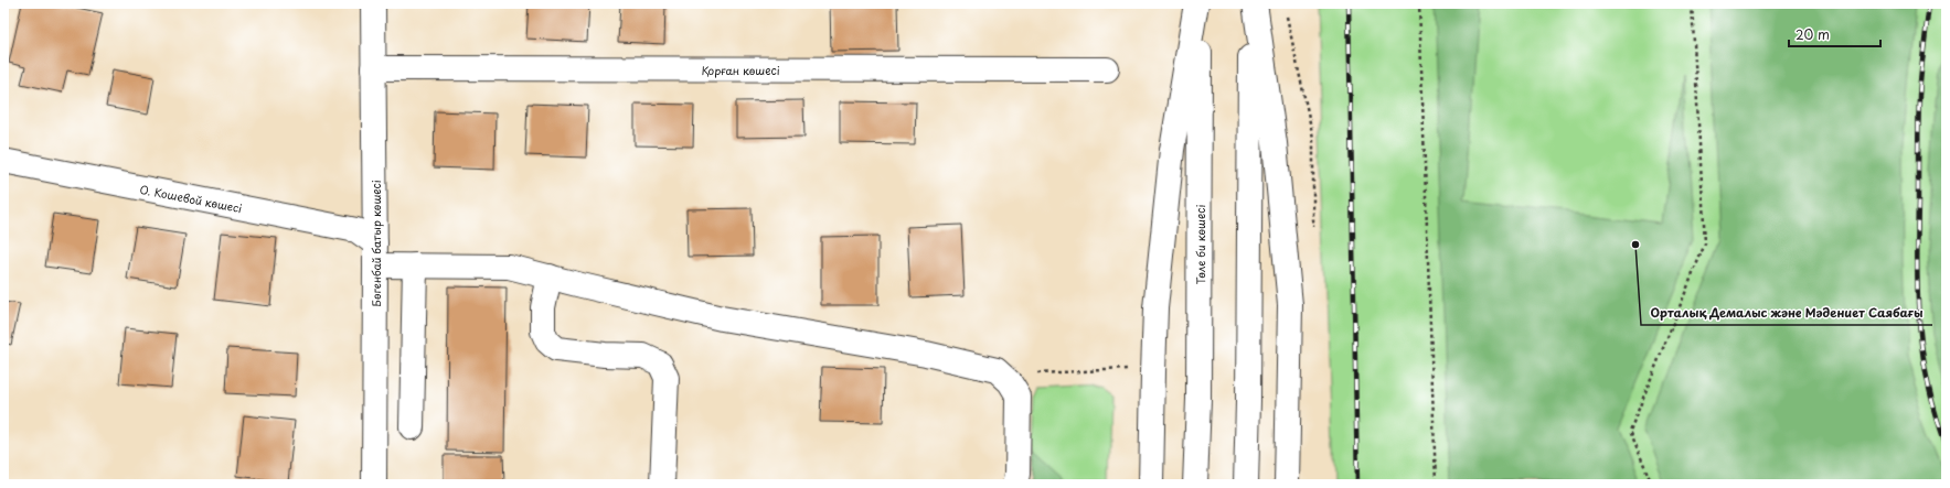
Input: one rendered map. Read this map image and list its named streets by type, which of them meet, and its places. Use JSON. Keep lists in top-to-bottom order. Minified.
{"streets":{"street":["Қорған көшесі","О. Кошевой көшесі","Бөгенбай батыр көшесі","Төле би көшесі"]},"crossings":[["Қорған көшесі","Бөгенбай батыр көшесі"],["О. Кошевой көшесі","Бөгенбай батыр көшесі"]],"places":["Орталық Демалыс және Мәдениет Саябағы"],"scale_bar":"20 m"}
